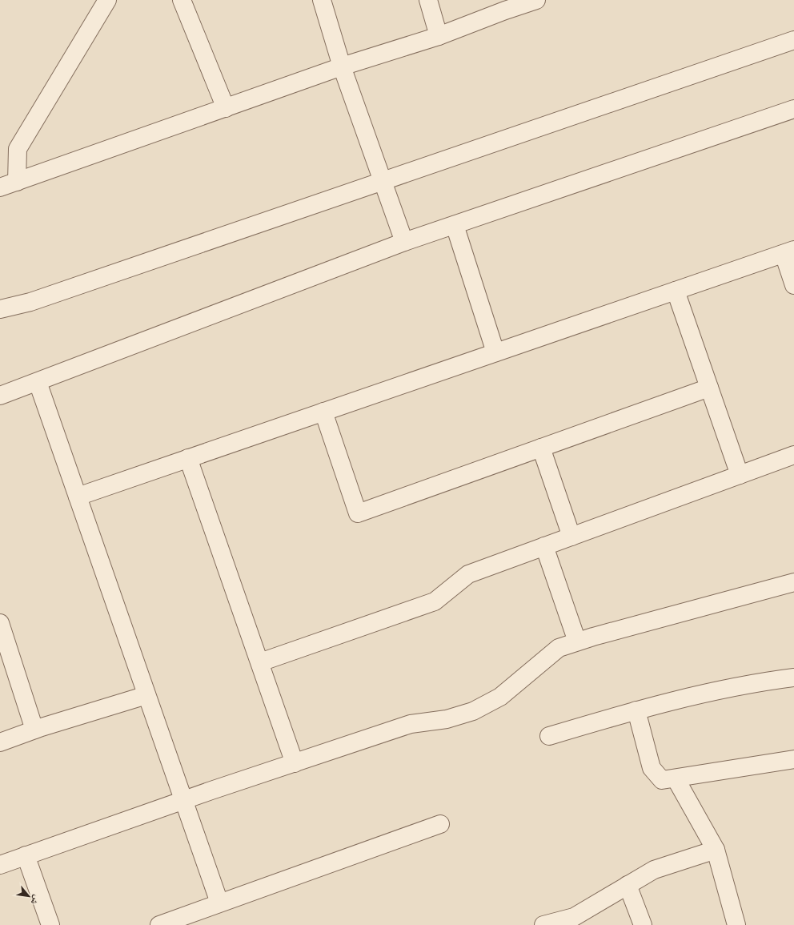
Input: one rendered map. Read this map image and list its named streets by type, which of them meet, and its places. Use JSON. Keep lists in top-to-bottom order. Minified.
{"north":"bottom right"}
